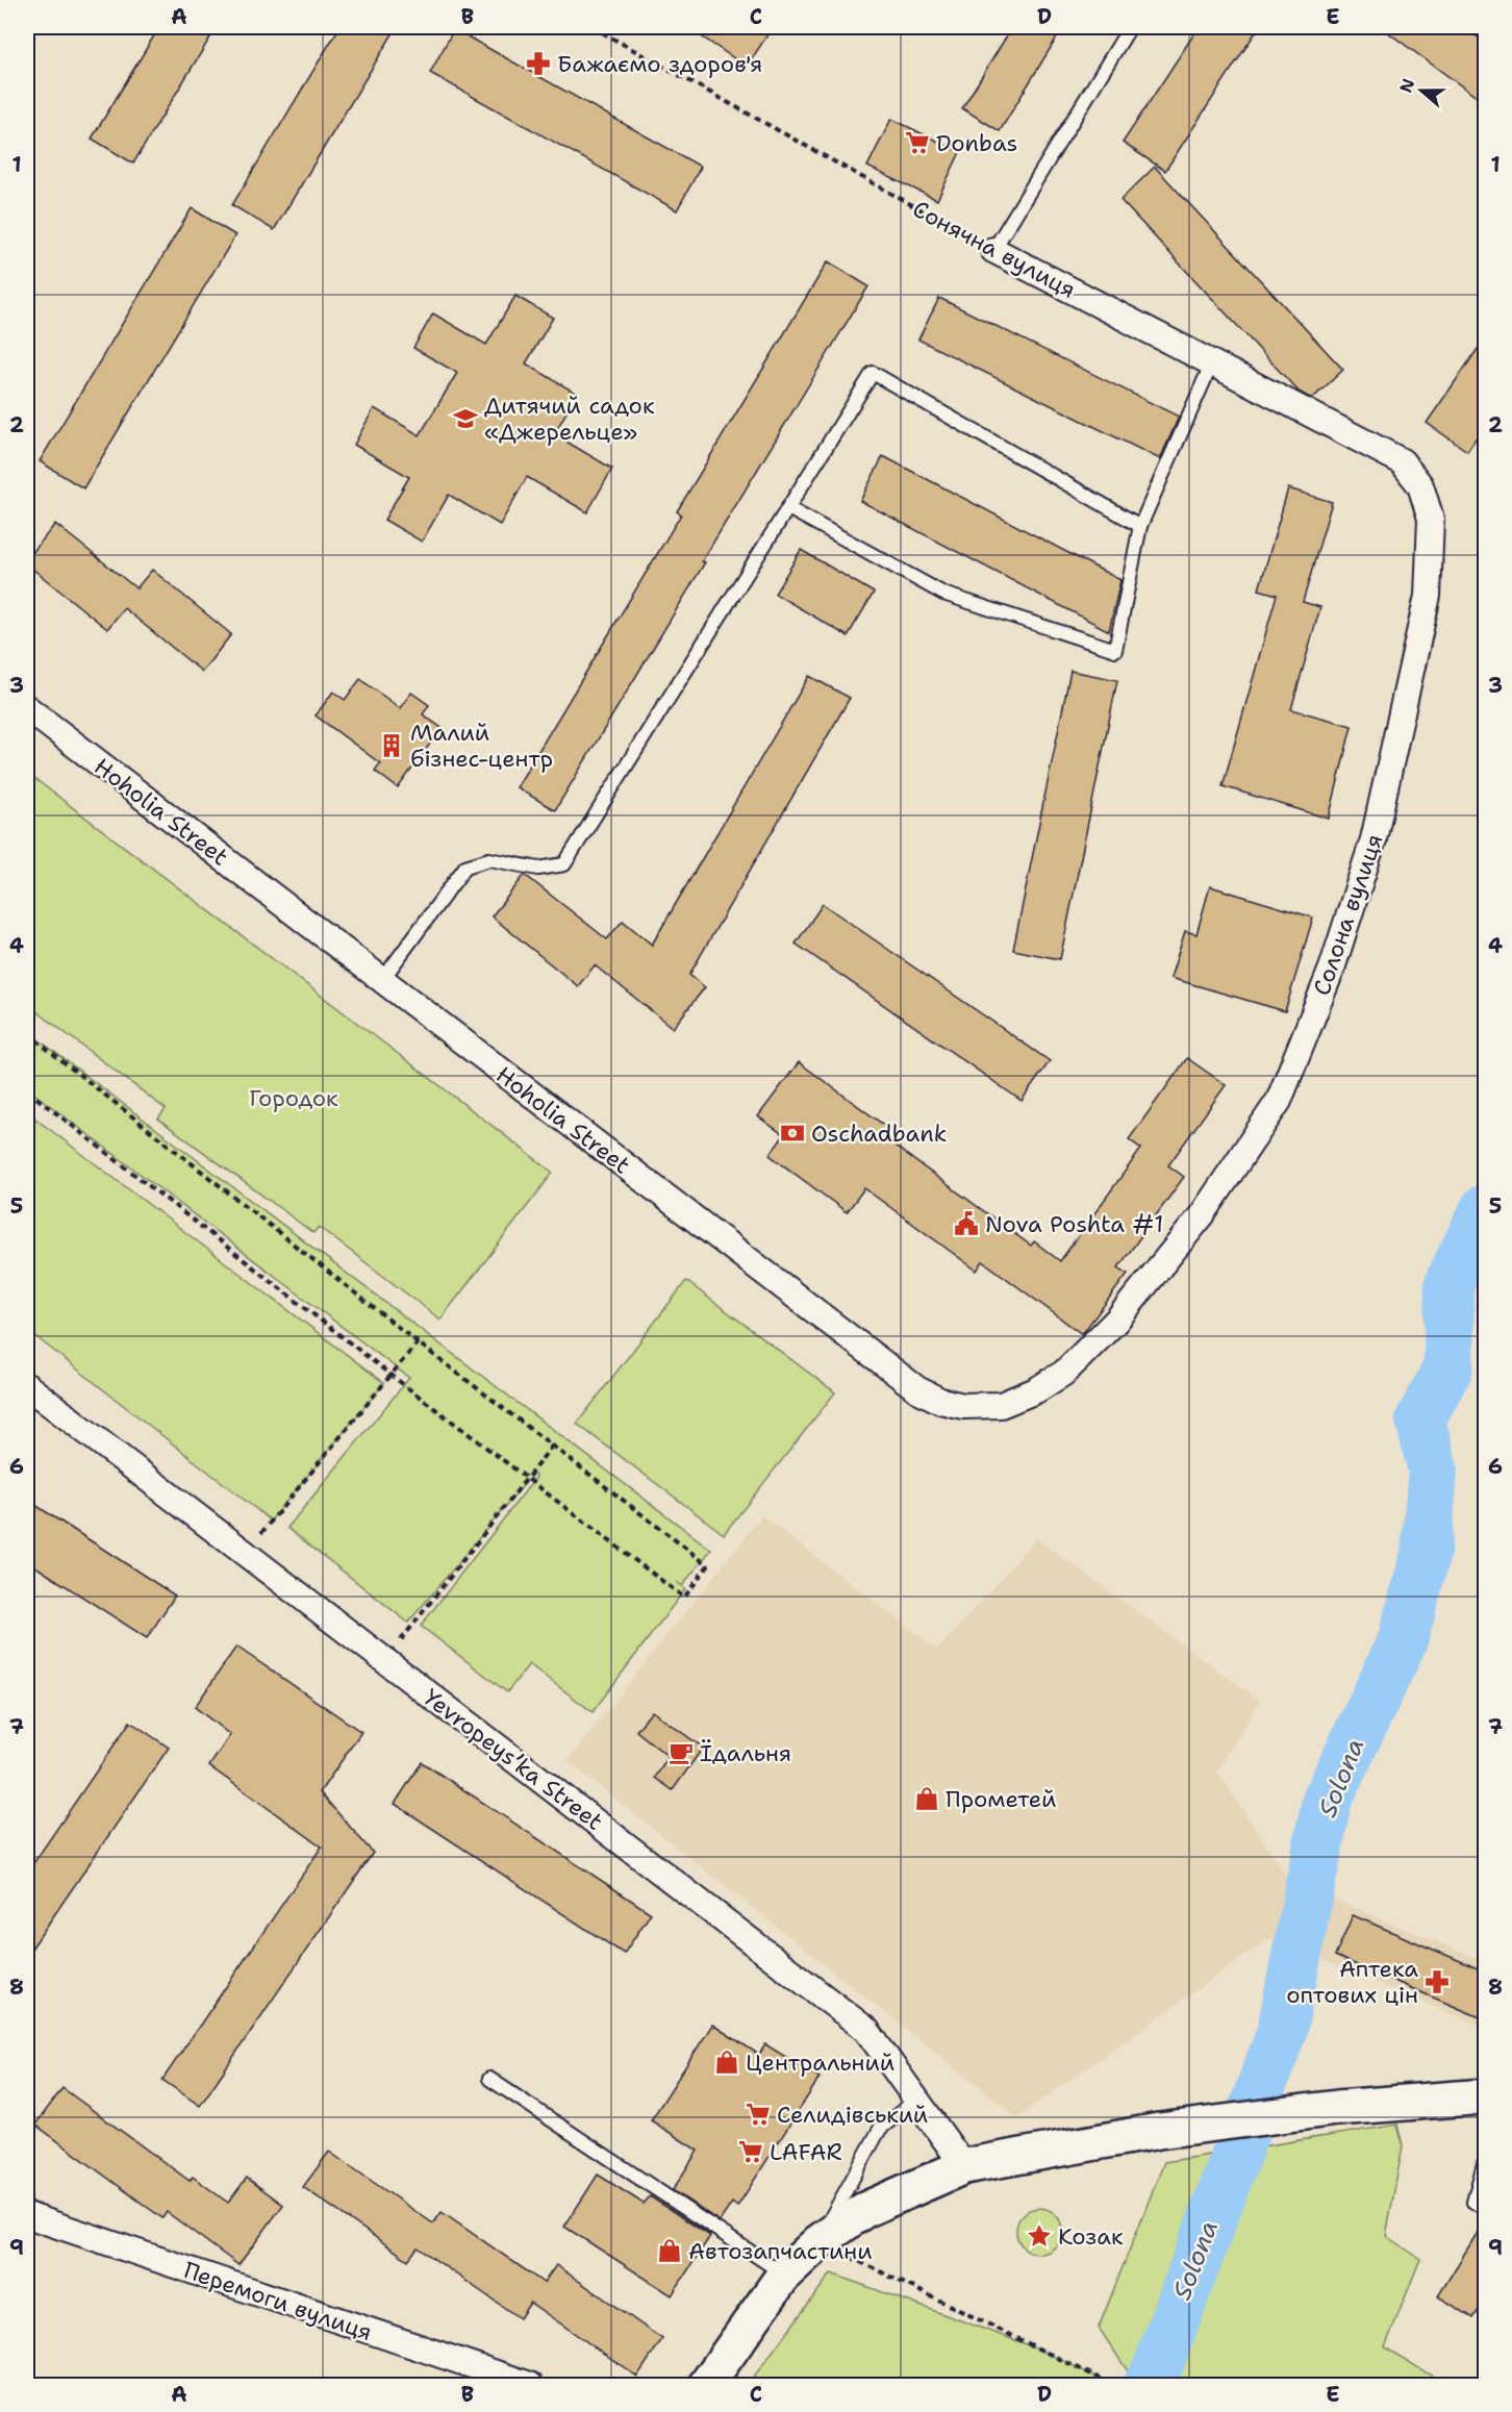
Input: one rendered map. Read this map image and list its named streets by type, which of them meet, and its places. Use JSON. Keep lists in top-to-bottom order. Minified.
{"streets":{"street":["Сонячна вулиця","Hoholia Street","Солона вулиця","Yevropeysʹka Street","Перемоги вулиця"]},"crossings":[["Сонячна вулиця","Солона вулиця"],["Hoholia Street","Солона вулиця"]],"water":["Solona"],"parks":["Городок"],"places":{"pharmacy":["Бажаємо здоров'я","Аптека оптових цін"],"supermarket":["Donbas","Селидівський","LAFAR"],"school or university":["Дитячий садок «Джерельце»"],"building":["Малий бізнес-центр"],"bank":["Oschadbank"],"public building":["Nova Poshta #1"],"cafe":["Їдальня"],"shop":["Прометей","Центральний","Автозапчастини"],"place":["Козак"]},"north":"left","grid":{"columns":["A","B","C","D","E"],"rows":["1","2","3","4","5","6","7","8","9"]}}
